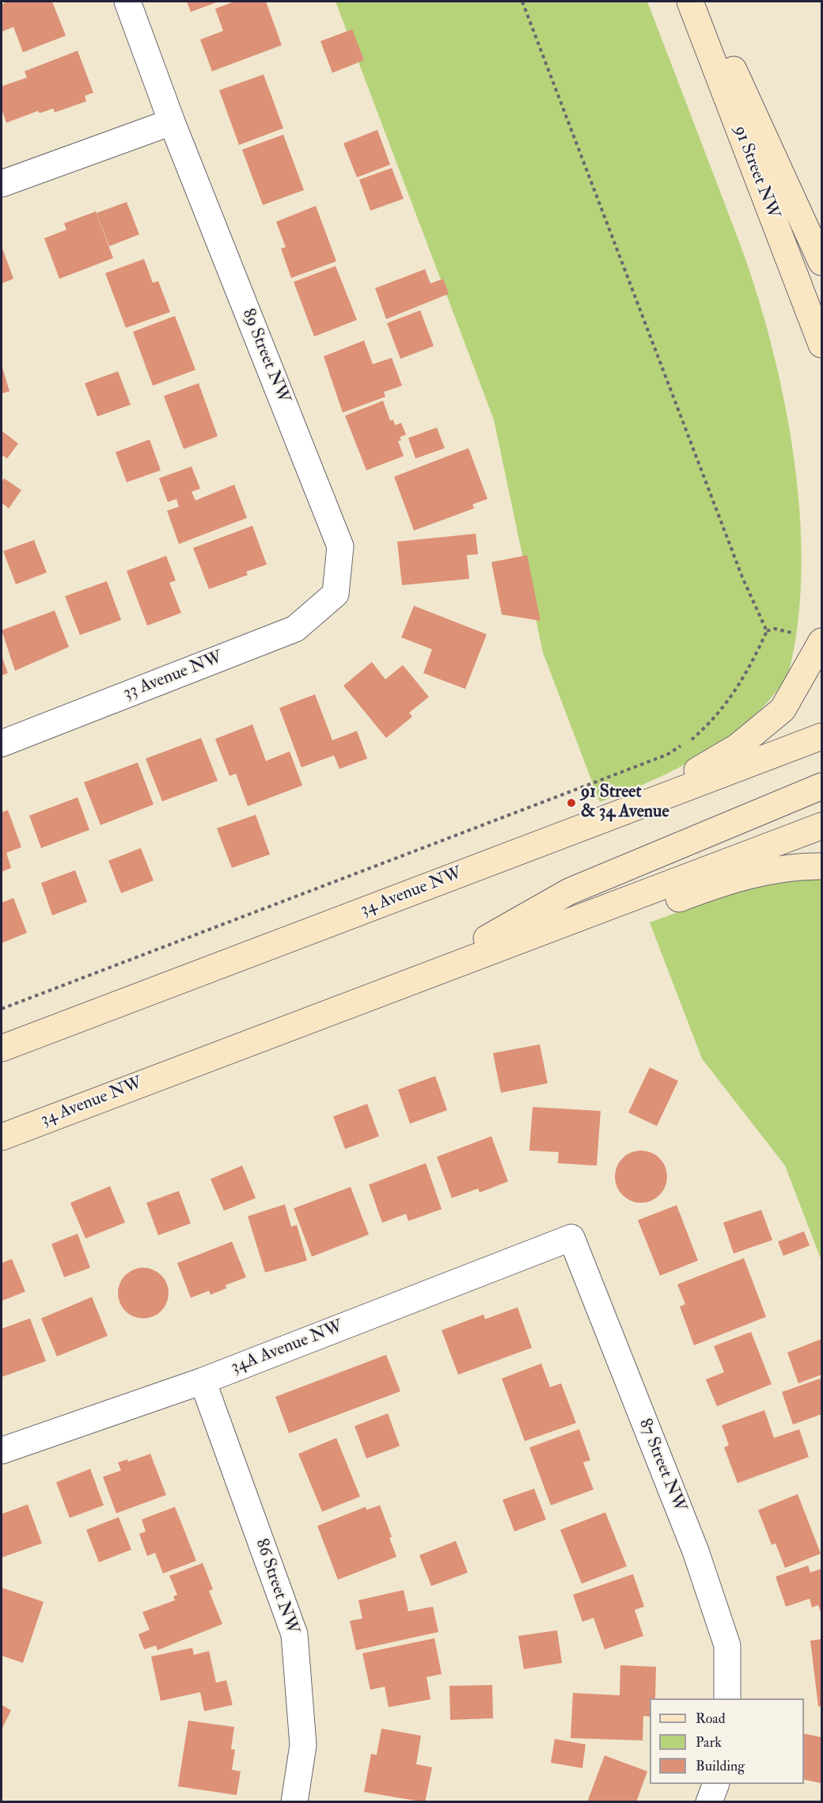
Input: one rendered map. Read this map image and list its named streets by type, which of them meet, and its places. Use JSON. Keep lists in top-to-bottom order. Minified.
{"streets":{"main road":["91 Street NW","34 Avenue NW"],"street":["89 Street NW","33 Avenue NW","34A Avenue NW","87 Street NW","86 Street NW"]},"crossings":[["89 Street NW","33 Avenue NW"],["34A Avenue NW","87 Street NW"],["34A Avenue NW","86 Street NW"]],"places":["91 Street & 34 Avenue"],"legend":["Road","Park","Building"]}
